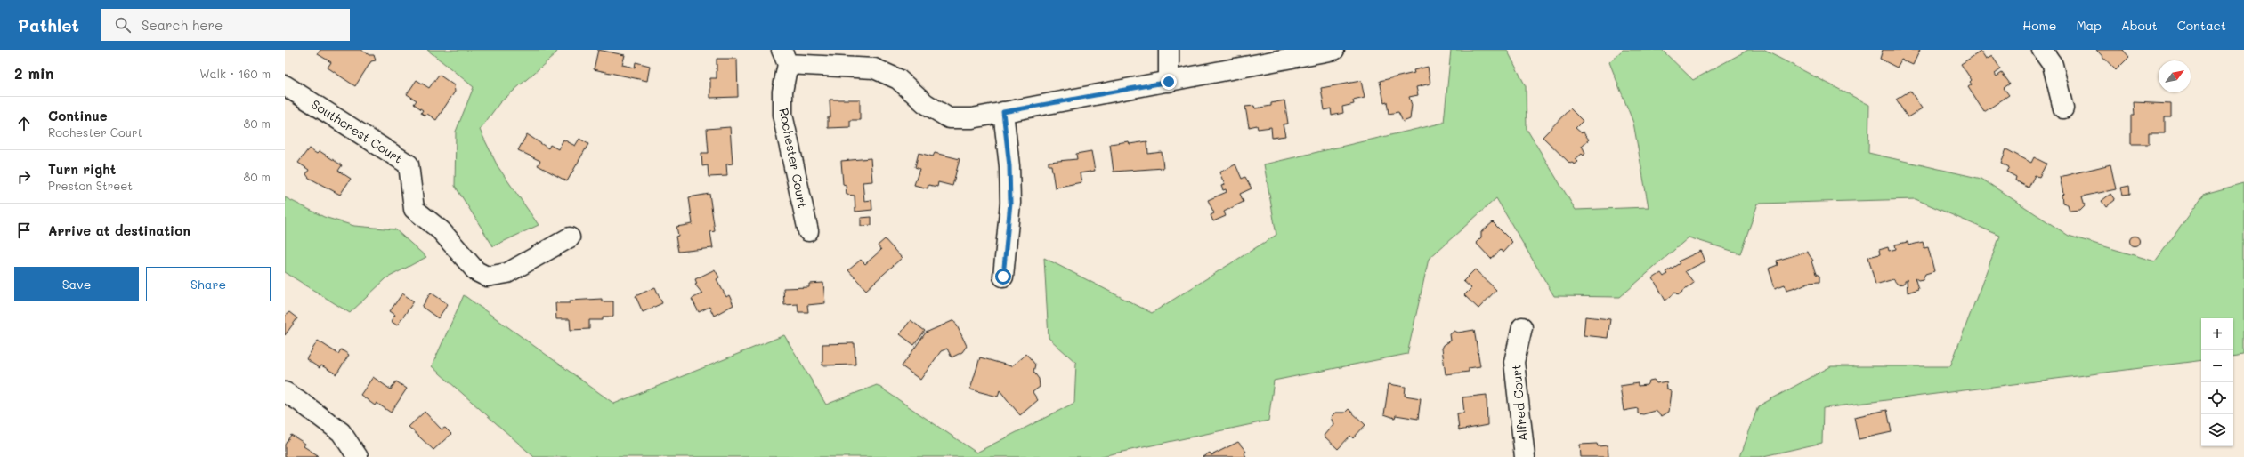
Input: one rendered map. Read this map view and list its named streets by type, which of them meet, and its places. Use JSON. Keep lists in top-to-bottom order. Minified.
{"streets":{"street":["Southcrest Court","Rochester Court","Alfred Court"]},"north":"top right","page":{"header":"Pathlet","search":"Search here","nav":["Home","Map","About","Contact"],"heading":["2 min","Walk · 160 m"],"list":[["Continue","Rochester Court","80 m"],["Turn right","Preston Street","80 m"],"Arrive at destination"],"buttons":["Save","Share"],"map_buttons":["+","−"]}}
